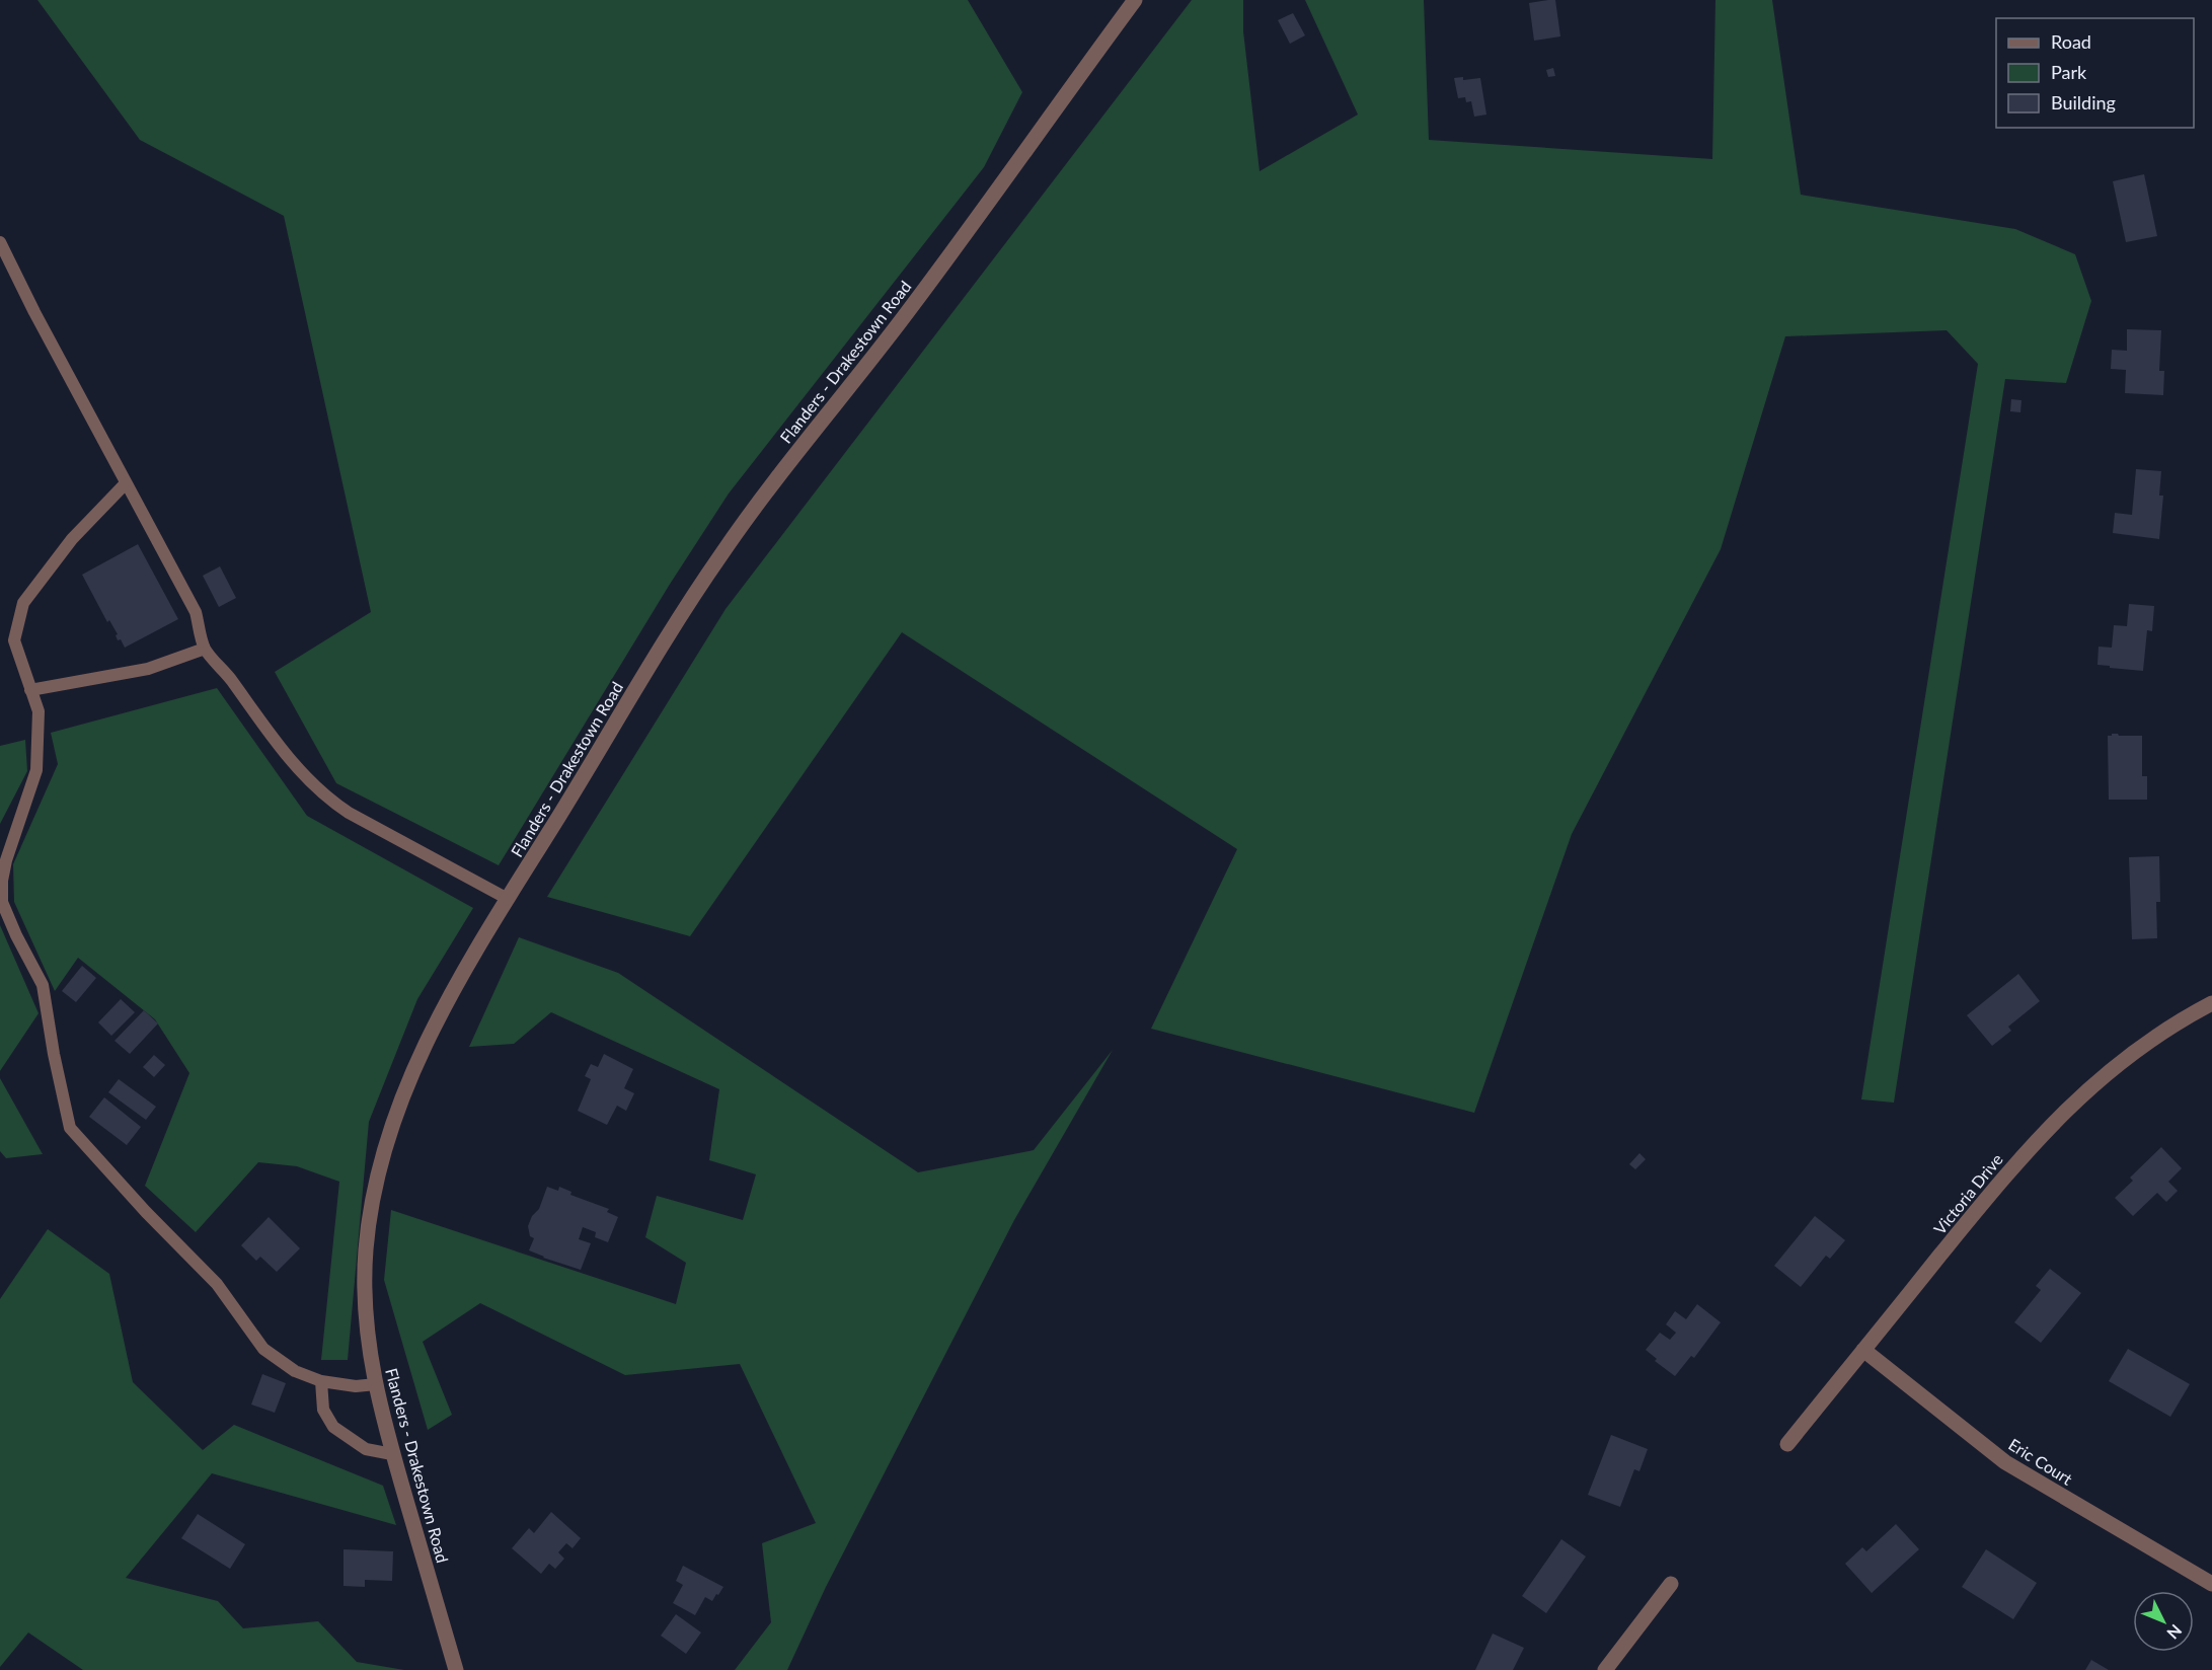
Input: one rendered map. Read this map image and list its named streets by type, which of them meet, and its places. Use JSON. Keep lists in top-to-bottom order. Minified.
{"streets":{"street":["Flanders - Drakestown Road","Victoria Drive","Eric Court"]},"crossings":[["Victoria Drive","Eric Court"]],"legend":["Road","Park","Building"],"north":"bottom right"}
